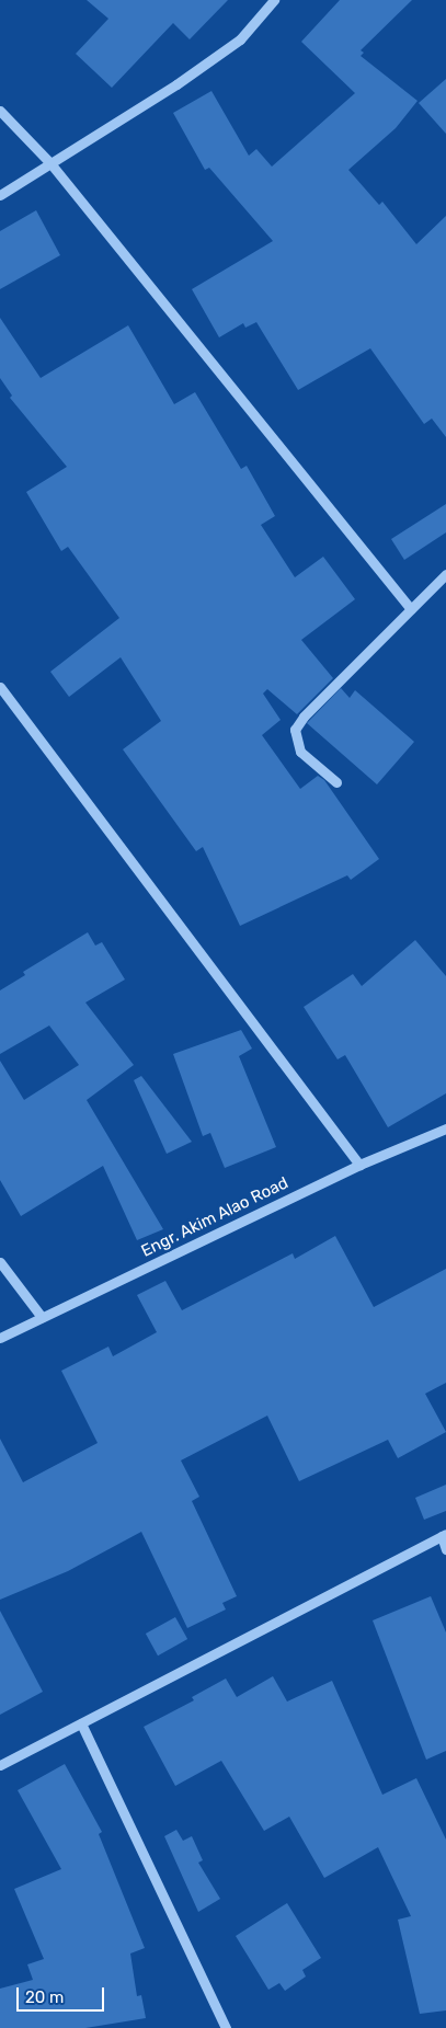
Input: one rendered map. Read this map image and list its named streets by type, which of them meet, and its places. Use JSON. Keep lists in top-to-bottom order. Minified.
{"streets":{"street":["Engr. Akim Alao Road"]},"scale_bar":"20 m"}
